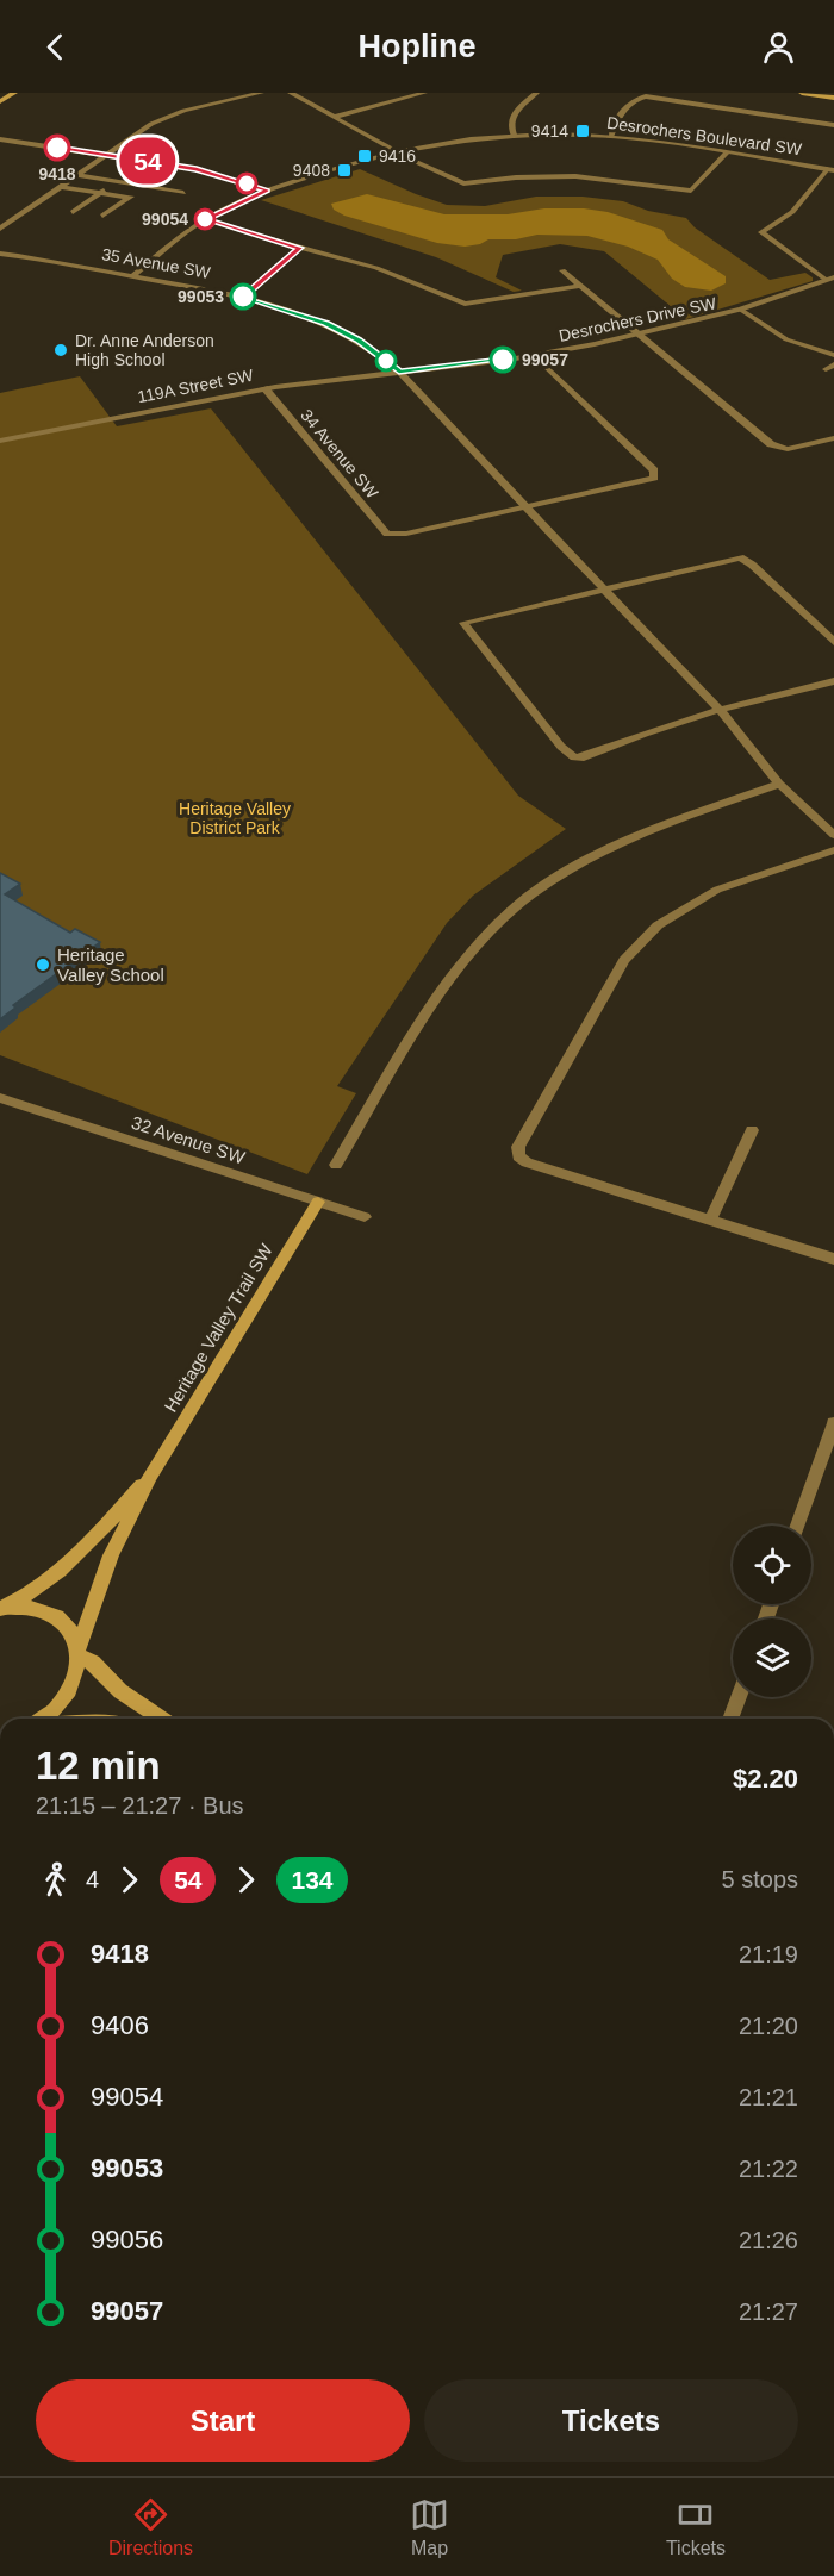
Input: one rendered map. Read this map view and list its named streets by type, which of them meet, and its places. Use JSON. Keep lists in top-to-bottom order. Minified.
{"streets":{"main road":["Heritage Valley Trail SW"],"street":["Desrochers Boulevard SW","35 Avenue SW","Desrochers Drive SW","119A Street SW","34 Avenue SW","32 Avenue SW"]},"crossings":[["Desrochers Boulevard SW","35 Avenue SW"],["35 Avenue SW","Desrochers Drive SW"],["35 Avenue SW","119A Street SW"],["35 Avenue SW","34 Avenue SW"],["Desrochers Drive SW","119A Street SW"],["119A Street SW","34 Avenue SW"],["32 Avenue SW","Heritage Valley Trail SW"]],"parks":["Heritage Valley District Park"],"places":{"transit":["9414","9416","9408"],"other":["9418","99054","99053","Dr. Anne Anderson High School","99057","Heritage Valley School"]},"lines":["bus line 54","bus line 134"],"page":{"header":"Hopline","on_map":"54","heading":["12 min","21:15 – 21:27 · Bus","$2.20"],"legs":["4","54","134","5 stops"],"list":[{"name":"9418","value":"21:19"},{"name":"9406","value":"21:20"},{"name":"99054","value":"21:21"},{"name":"99053","value":"21:22"},{"name":"99056","value":"21:26"},{"name":"99057","value":"21:27"}],"buttons":["Start","Tickets"],"tabs":["Directions","Map","Tickets"]}}
